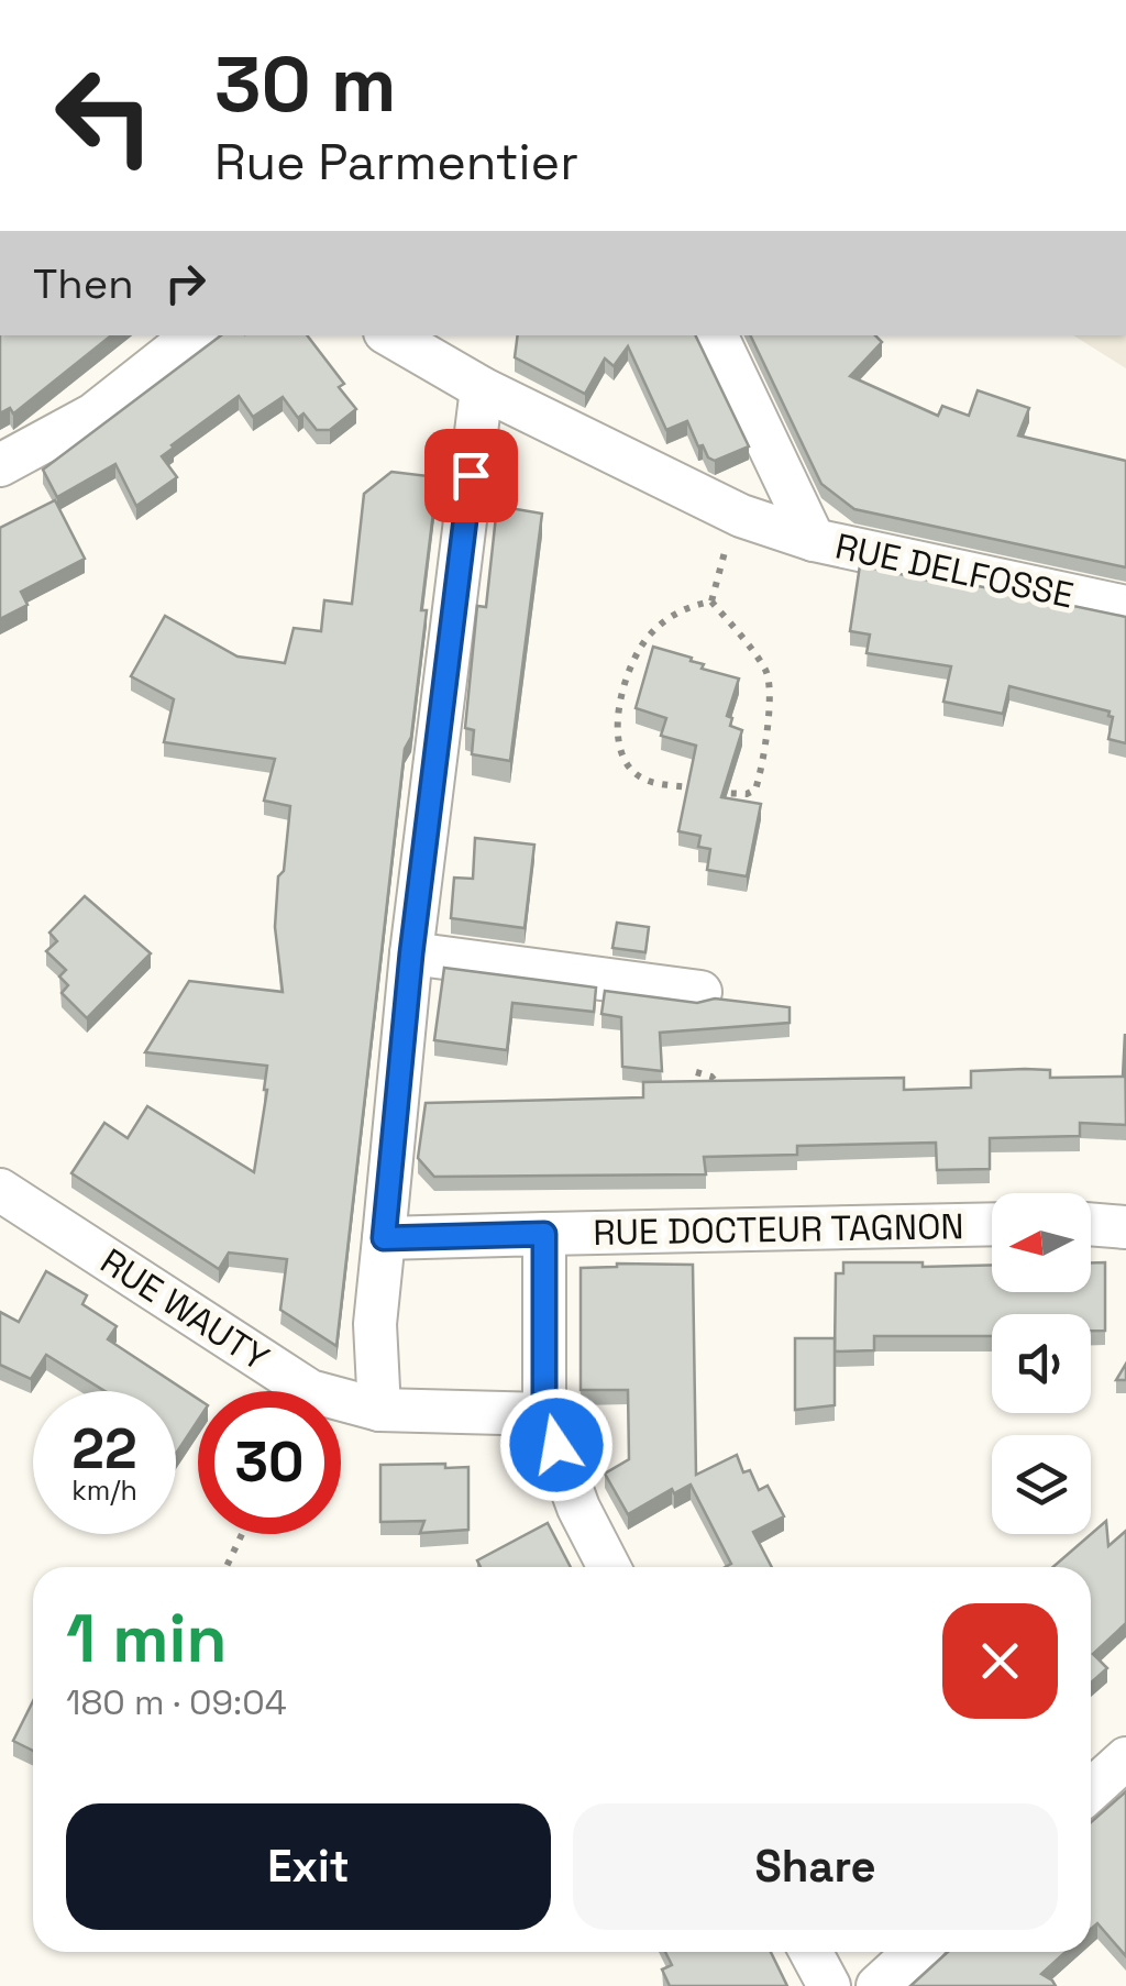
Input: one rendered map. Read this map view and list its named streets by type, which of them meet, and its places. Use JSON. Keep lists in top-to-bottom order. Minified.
{"streets":{"street":["RUE DELFOSSE","RUE DOCTEUR TAGNON","RUE WAUTY"]},"north":"left","page":{"turn":["30 m","Rue Parmentier"],"then":"Then","speed":"22 km/h","limit":"30","heading":["1 min","180 m · 09:04"],"buttons":["Exit","Share"]}}
